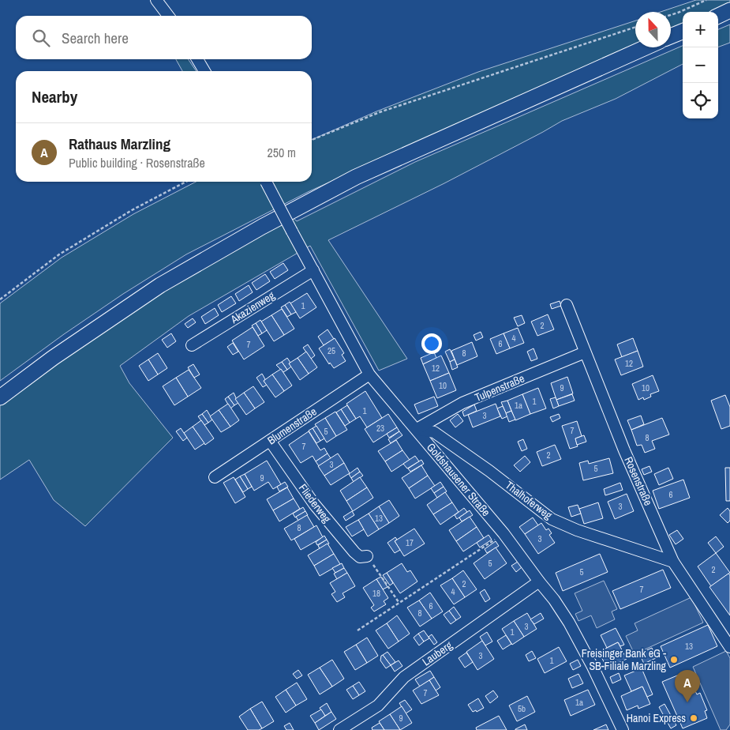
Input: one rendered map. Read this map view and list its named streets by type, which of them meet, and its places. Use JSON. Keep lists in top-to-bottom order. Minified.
{"streets":{"street":["Akazienweg","Tulpenstraße","Blumenstraße","Goldshausener Straße","Rosenstraße","Thalhoferweg","Fliederweg","Lauberg"]},"crossings":[["Akazienweg","Goldshausener Straße"],["Tulpenstraße","Goldshausener Straße"],["Tulpenstraße","Rosenstraße"],["Tulpenstraße","Thalhoferweg"],["Blumenstraße","Goldshausener Straße"],["Blumenstraße","Fliederweg"],["Goldshausener Straße","Thalhoferweg"],["Goldshausener Straße","Lauberg"],["Rosenstraße","Thalhoferweg"]],"places":["Freisinger Bank eG - SB-Filiale Marzling","Hanoi Express"],"house_numbers":["1","2","4","6","7","25","8","12","12","10","9","10","1","1a","1","3","23","7","5","8","7","2","3","5","9","6","3","13","8","3","17","5","2","5","2","7","4","18","6","8","3","1","13","3","1","7","1a","5b","9"],"north":"top","page":{"map_buttons":["+","−"],"search":"Search here","heading":"Nearby","list":[{"mark":"A","name":"Rathaus Marzling","note":"Public building · Rosenstraße","value":"250 m"}],"pins":"A"}}
